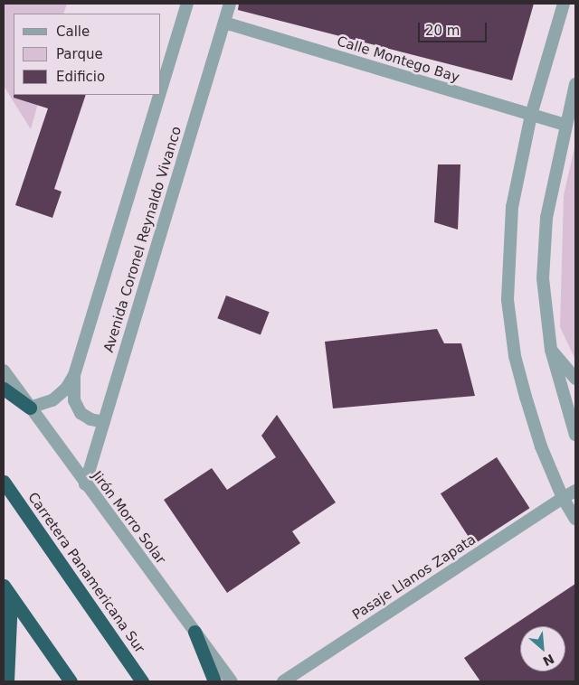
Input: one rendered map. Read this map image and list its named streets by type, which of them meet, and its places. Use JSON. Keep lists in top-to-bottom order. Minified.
{"streets":{"highway":["Carretera Panamericana Sur"],"street":["Calle Montego Bay","Avenida Coronel Reynaldo Vivanco","Jirón Morro Solar","Pasaje Llanos Zapata"]},"crossings":[["Calle Montego Bay","Avenida Coronel Reynaldo Vivanco"],["Avenida Coronel Reynaldo Vivanco","Jirón Morro Solar"]],"legend":["Calle","Parque","Edificio"],"scale_bar":"20 m","north":"bottom right"}
